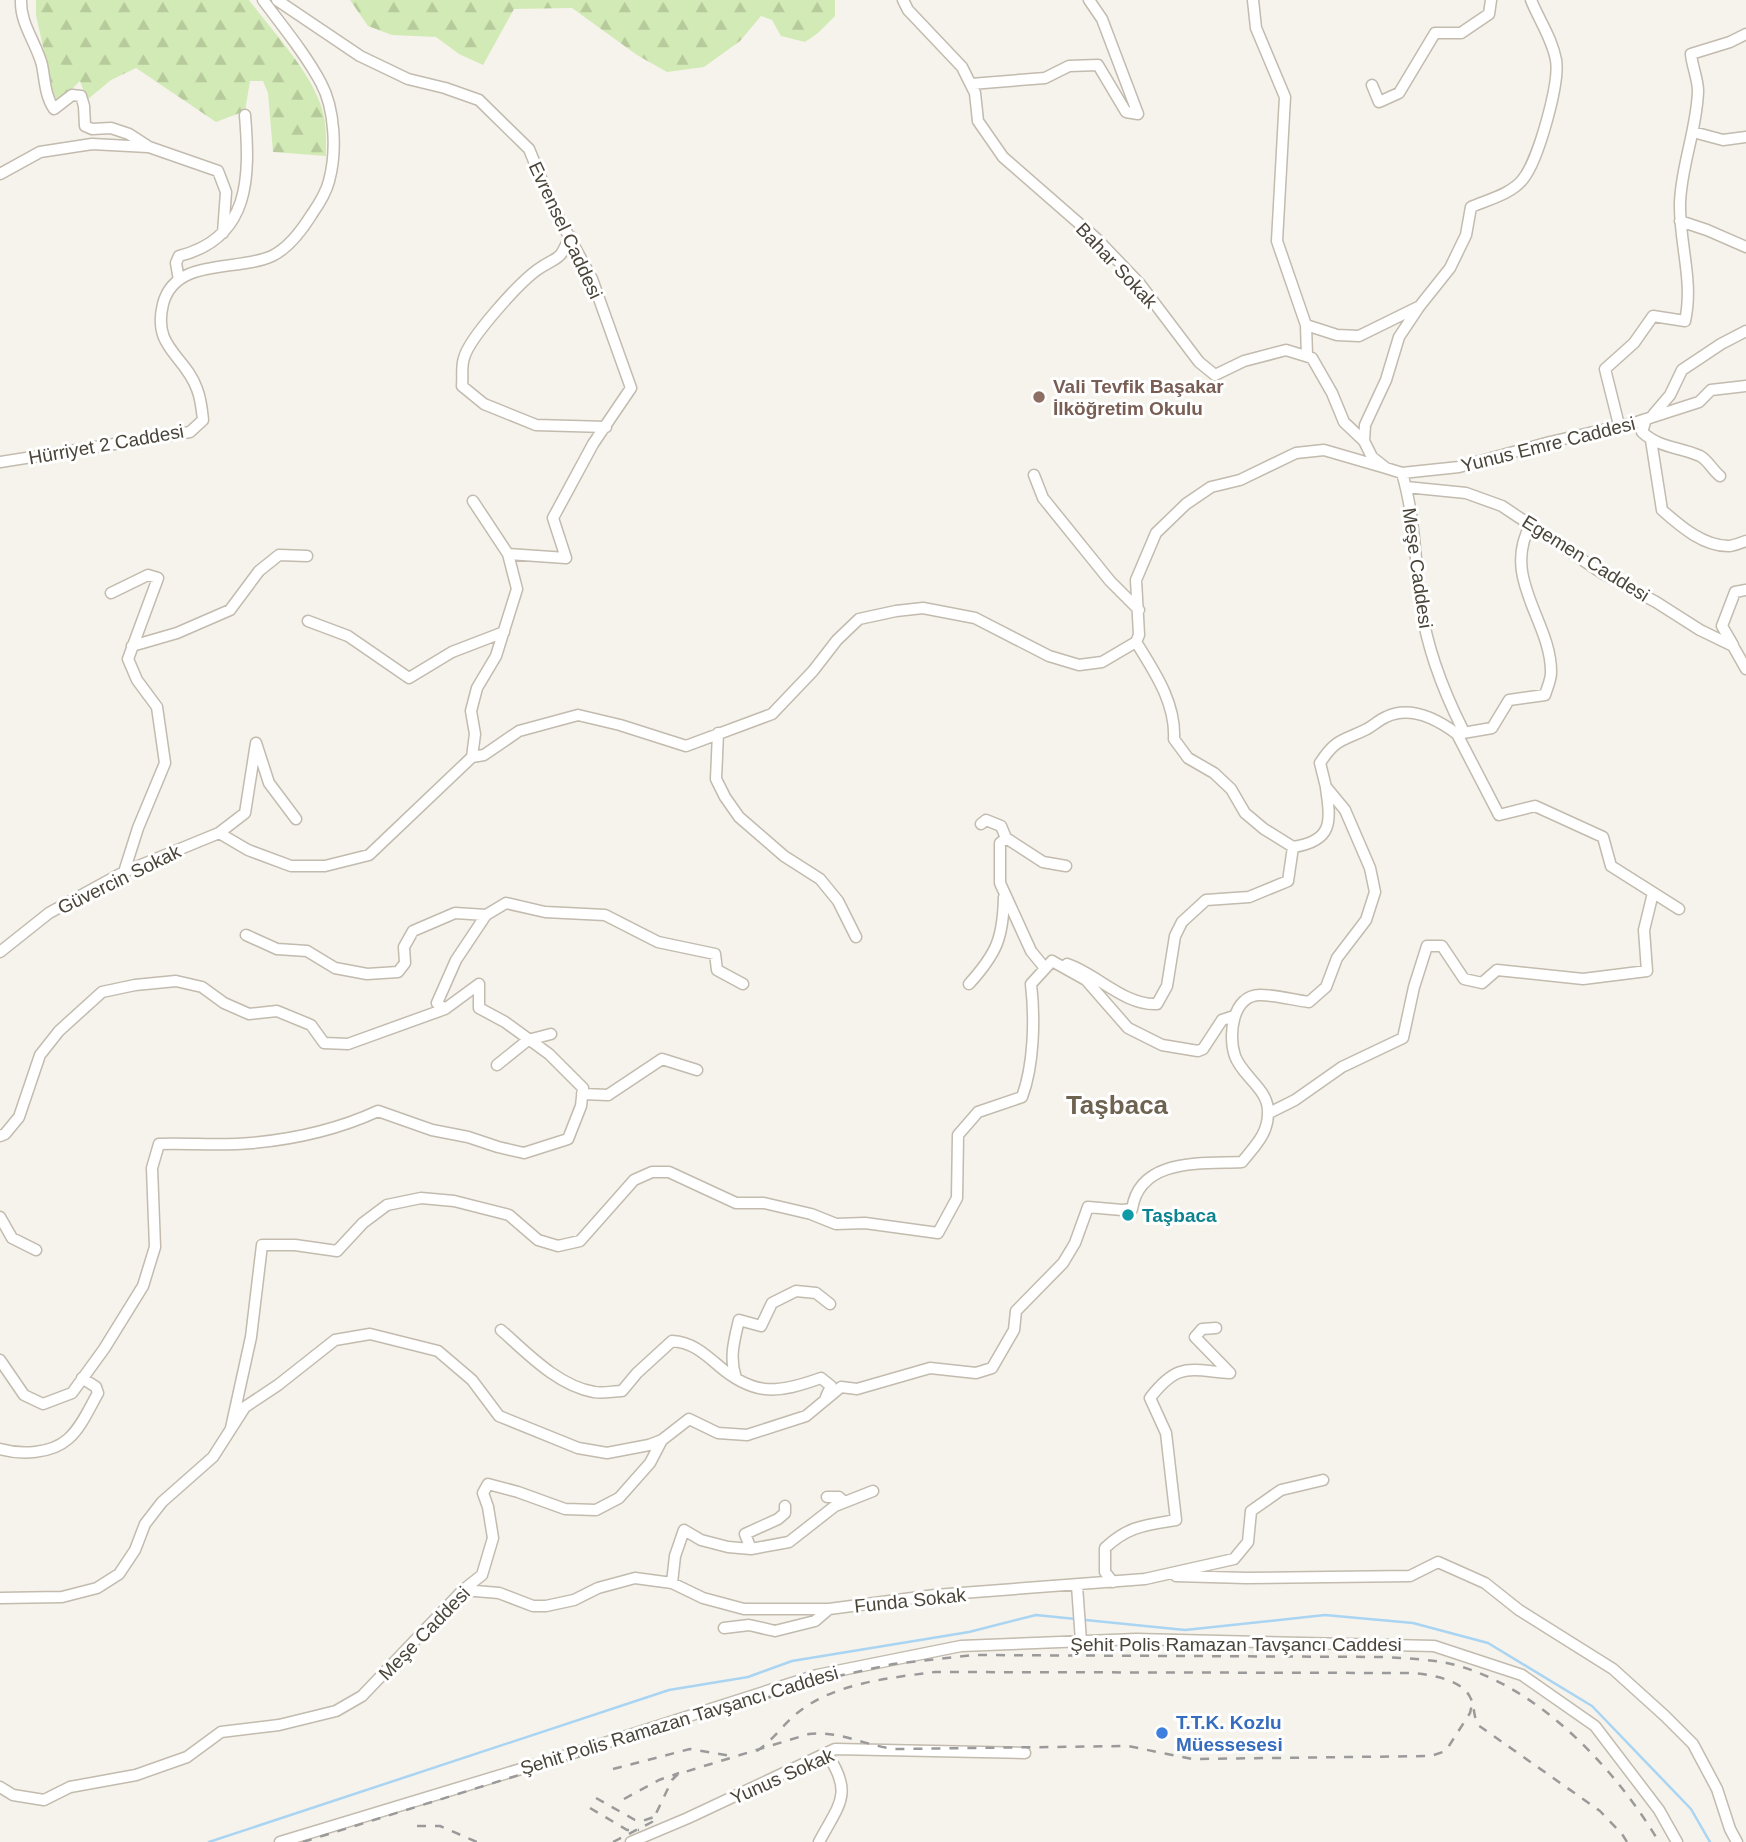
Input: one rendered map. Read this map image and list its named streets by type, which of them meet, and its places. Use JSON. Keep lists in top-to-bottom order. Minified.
{"streets":{"street":["Evrensel Caddesi","Bahar Sokak","Hürriyet 2 Caddesi","Yunus Emre Caddesi","Egemen Caddesi","Meşe Caddesi","Güvercin Sokak","Funda Sokak","Şehit Polis Ramazan Tavşancı Caddesi","Yunus Sokak"]},"crossings":[["Yunus Emre Caddesi","Meşe Caddesi"],["Egemen Caddesi","Meşe Caddesi"],["Meşe Caddesi","Funda Sokak"]],"districts":["Taşbaca"],"places":["Vali Tevfik Başakar İlköğretim Okulu","Taşbaca","T.T.K. Kozlu Müessesesi"]}
